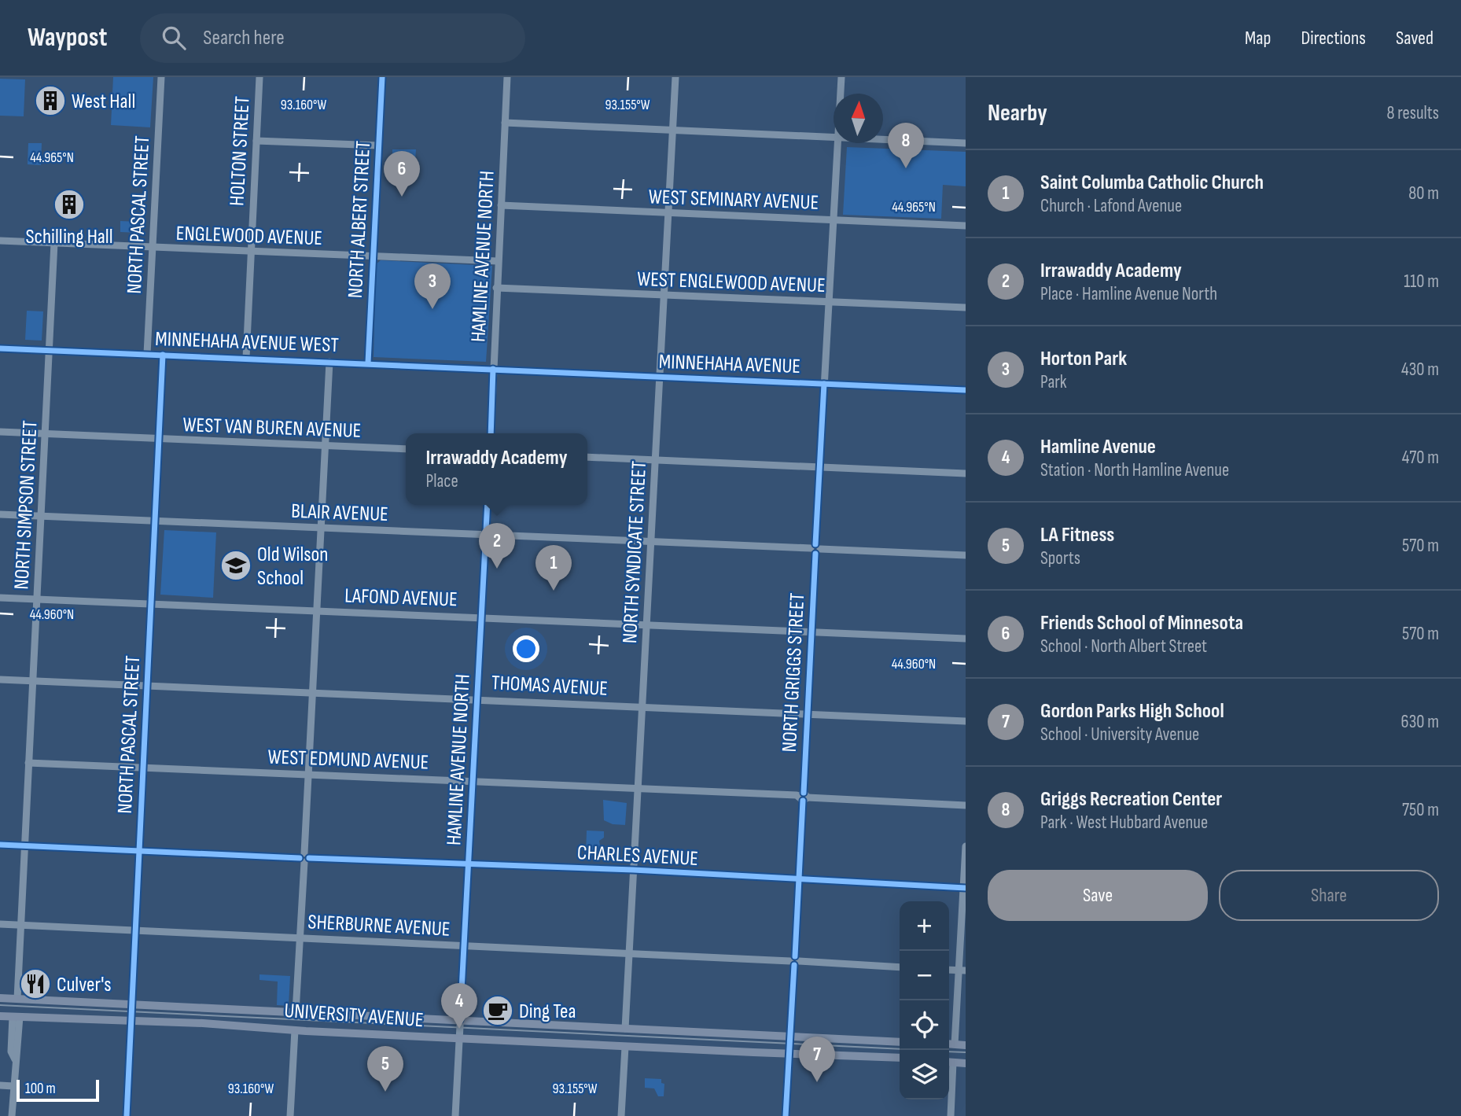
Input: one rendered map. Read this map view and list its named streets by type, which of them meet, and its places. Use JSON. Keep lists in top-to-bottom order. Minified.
{"streets":{"main road":["UNIVERSITY AVENUE"],"street":["HOLTON STREET","WEST SEMINARY AVENUE","NORTH PASCAL STREET","NORTH ALBERT STREET","ENGLEWOOD AVENUE","HAMLINE AVENUE NORTH","WEST ENGLEWOOD AVENUE","MINNEHAHA AVENUE WEST","MINNEHAHA AVENUE","WEST VAN BUREN AVENUE","NORTH SIMPSON STREET","BLAIR AVENUE","NORTH SYNDICATE STREET","LAFOND AVENUE","NORTH GRIGGS STREET","THOMAS AVENUE","WEST EDMUND AVENUE","CHARLES AVENUE","SHERBURNE AVENUE"]},"crossings":[["HOLTON STREET","ENGLEWOOD AVENUE"],["HOLTON STREET","MINNEHAHA AVENUE WEST"],["WEST SEMINARY AVENUE","HAMLINE AVENUE NORTH"],["WEST SEMINARY AVENUE","NORTH SYNDICATE STREET"],["WEST SEMINARY AVENUE","NORTH GRIGGS STREET"],["NORTH PASCAL STREET","ENGLEWOOD AVENUE"],["NORTH PASCAL STREET","MINNEHAHA AVENUE WEST"],["NORTH PASCAL STREET","WEST VAN BUREN AVENUE"],["NORTH PASCAL STREET","BLAIR AVENUE"],["NORTH PASCAL STREET","LAFOND AVENUE"],["NORTH PASCAL STREET","THOMAS AVENUE"],["NORTH PASCAL STREET","WEST EDMUND AVENUE"],["NORTH PASCAL STREET","CHARLES AVENUE"],["NORTH PASCAL STREET","SHERBURNE AVENUE"],["NORTH PASCAL STREET","UNIVERSITY AVENUE"],["NORTH ALBERT STREET","ENGLEWOOD AVENUE"],["NORTH ALBERT STREET","MINNEHAHA AVENUE WEST"],["ENGLEWOOD AVENUE","HAMLINE AVENUE NORTH"],["ENGLEWOOD AVENUE","NORTH SIMPSON STREET"],["HAMLINE AVENUE NORTH","WEST ENGLEWOOD AVENUE"],["HAMLINE AVENUE NORTH","MINNEHAHA AVENUE WEST"],["HAMLINE AVENUE NORTH","MINNEHAHA AVENUE"],["HAMLINE AVENUE NORTH","BLAIR AVENUE"],["HAMLINE AVENUE NORTH","LAFOND AVENUE"],["HAMLINE AVENUE NORTH","THOMAS AVENUE"],["HAMLINE AVENUE NORTH","WEST EDMUND AVENUE"],["HAMLINE AVENUE NORTH","CHARLES AVENUE"],["HAMLINE AVENUE NORTH","SHERBURNE AVENUE"],["HAMLINE AVENUE NORTH","UNIVERSITY AVENUE"],["WEST ENGLEWOOD AVENUE","NORTH SYNDICATE STREET"],["WEST ENGLEWOOD AVENUE","NORTH GRIGGS STREET"],["MINNEHAHA AVENUE WEST","MINNEHAHA AVENUE"],["MINNEHAHA AVENUE WEST","NORTH SIMPSON STREET"],["MINNEHAHA AVENUE","NORTH SYNDICATE STREET"],["MINNEHAHA AVENUE","NORTH GRIGGS STREET"],["WEST VAN BUREN AVENUE","NORTH SIMPSON STREET"],["NORTH SIMPSON STREET","BLAIR AVENUE"],["NORTH SIMPSON STREET","LAFOND AVENUE"],["NORTH SIMPSON STREET","THOMAS AVENUE"],["NORTH SIMPSON STREET","WEST EDMUND AVENUE"],["NORTH SIMPSON STREET","CHARLES AVENUE"],["NORTH SIMPSON STREET","SHERBURNE AVENUE"],["NORTH SIMPSON STREET","UNIVERSITY AVENUE"],["BLAIR AVENUE","NORTH SYNDICATE STREET"],["BLAIR AVENUE","NORTH GRIGGS STREET"],["NORTH SYNDICATE STREET","LAFOND AVENUE"],["NORTH SYNDICATE STREET","THOMAS AVENUE"],["NORTH SYNDICATE STREET","WEST EDMUND AVENUE"],["NORTH SYNDICATE STREET","CHARLES AVENUE"],["NORTH SYNDICATE STREET","SHERBURNE AVENUE"],["NORTH SYNDICATE STREET","UNIVERSITY AVENUE"],["LAFOND AVENUE","NORTH GRIGGS STREET"],["NORTH GRIGGS STREET","THOMAS AVENUE"],["NORTH GRIGGS STREET","WEST EDMUND AVENUE"],["NORTH GRIGGS STREET","CHARLES AVENUE"],["NORTH GRIGGS STREET","SHERBURNE AVENUE"],["NORTH GRIGGS STREET","UNIVERSITY AVENUE"]],"places":{"building":["West Hall","Schilling Hall"],"school or university":["Old Wilson School"],"restaurant":["Culver's"],"cafe":["Ding Tea"]},"scale_bar":"100 m","north":"top","page":{"header":"Waypost","search":"Search here","nav":["Map","Directions","Saved"],"heading":["Nearby","8 results"],"pins":["8","6","3","2","1","4","7","5"],"list":[{"mark":"1","name":"Saint Columba Catholic Church","note":"Church · Lafond Avenue","value":"80 m"},{"mark":"2","name":"Irrawaddy Academy","note":"Place · Hamline Avenue North","value":"110 m"},{"mark":"3","name":"Horton Park","note":"Park","value":"430 m"},{"mark":"4","name":"Hamline Avenue","note":"Station · North Hamline Avenue","value":"470 m"},{"mark":"5","name":"LA Fitness","note":"Sports","value":"570 m"},{"mark":"6","name":"Friends School of Minnesota","note":"School · North Albert Street","value":"570 m"},{"mark":"7","name":"Gordon Parks High School","note":"School · University Avenue","value":"630 m"},{"mark":"8","name":"Griggs Recreation Center","note":"Park · West Hubbard Avenue","value":"750 m"}],"popup":["Irrawaddy Academy","Place"],"buttons":["Save","Share"],"map_buttons":["+","−"],"scale":"100 m"},"coordinates":["93.160°W","93.155°W","44.965°N","44.960°N"]}
